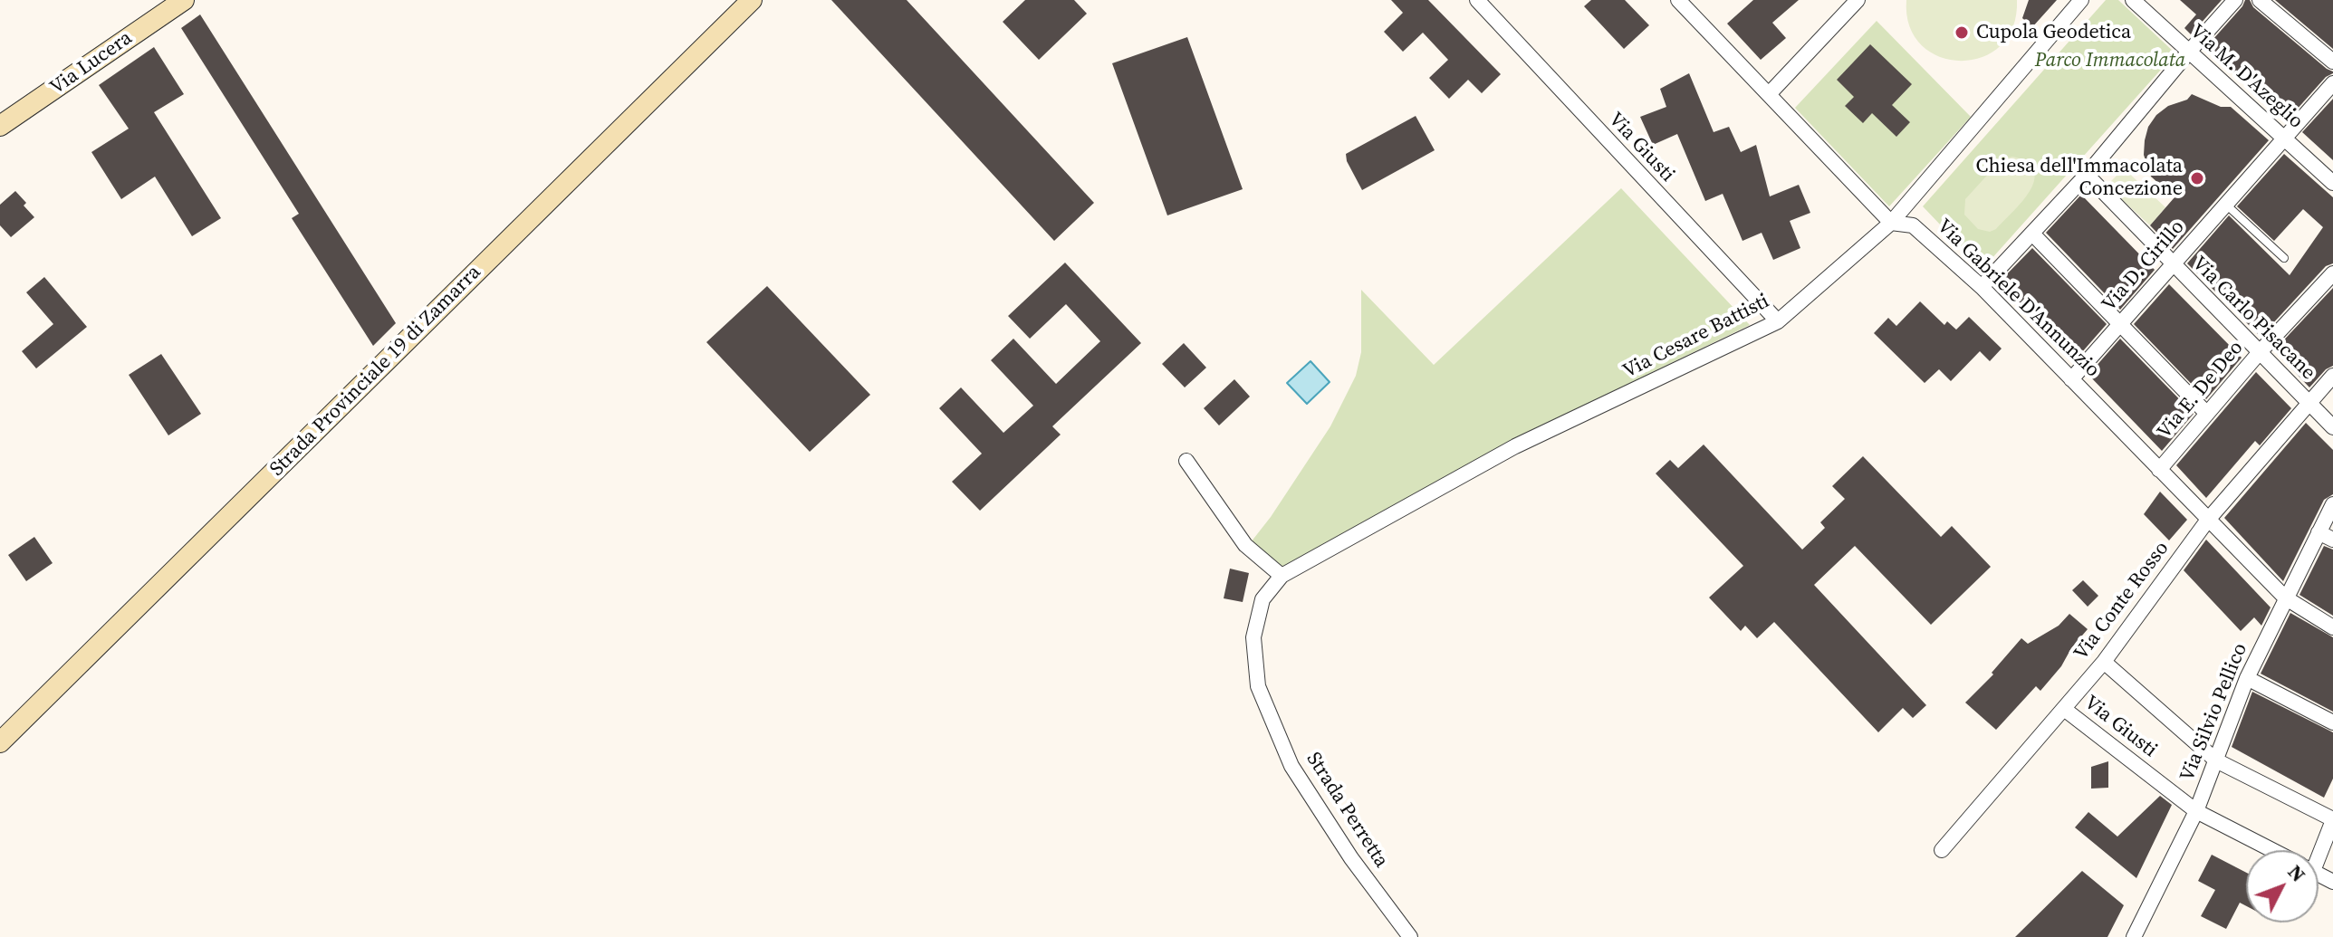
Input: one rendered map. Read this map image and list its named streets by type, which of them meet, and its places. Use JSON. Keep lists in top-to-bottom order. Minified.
{"streets":{"street":["Via Lucera","Via M. D'Azeglio","Via Giusti","Via D. Cirillo","Via Gabriele D'Annunzio","Via Carlo Pisacane","Via Cesare Battisti","Strada Provinciale 19 di Zamarra","Via E. De Deo","Via Conte Rosso","Via Silvio Pellico","Strada Perretta"]},"crossings":[["Via M. D'Azeglio","Via D. Cirillo"],["Via Giusti","Via Cesare Battisti"],["Via Giusti","Via Conte Rosso"],["Via Giusti","Via Silvio Pellico"],["Via D. Cirillo","Via Gabriele D'Annunzio"],["Via D. Cirillo","Via Carlo Pisacane"],["Via Gabriele D'Annunzio","Via Cesare Battisti"],["Via Gabriele D'Annunzio","Via E. De Deo"],["Via Gabriele D'Annunzio","Via Conte Rosso"],["Via Gabriele D'Annunzio","Via Silvio Pellico"],["Via Carlo Pisacane","Via E. De Deo"],["Via Carlo Pisacane","Via Conte Rosso"],["Via Cesare Battisti","Strada Perretta"]],"parks":["Parco Immacolata"],"places":["Cupola Geodetica","Chiesa dell'Immacolata Concezione"],"north":"top right"}
